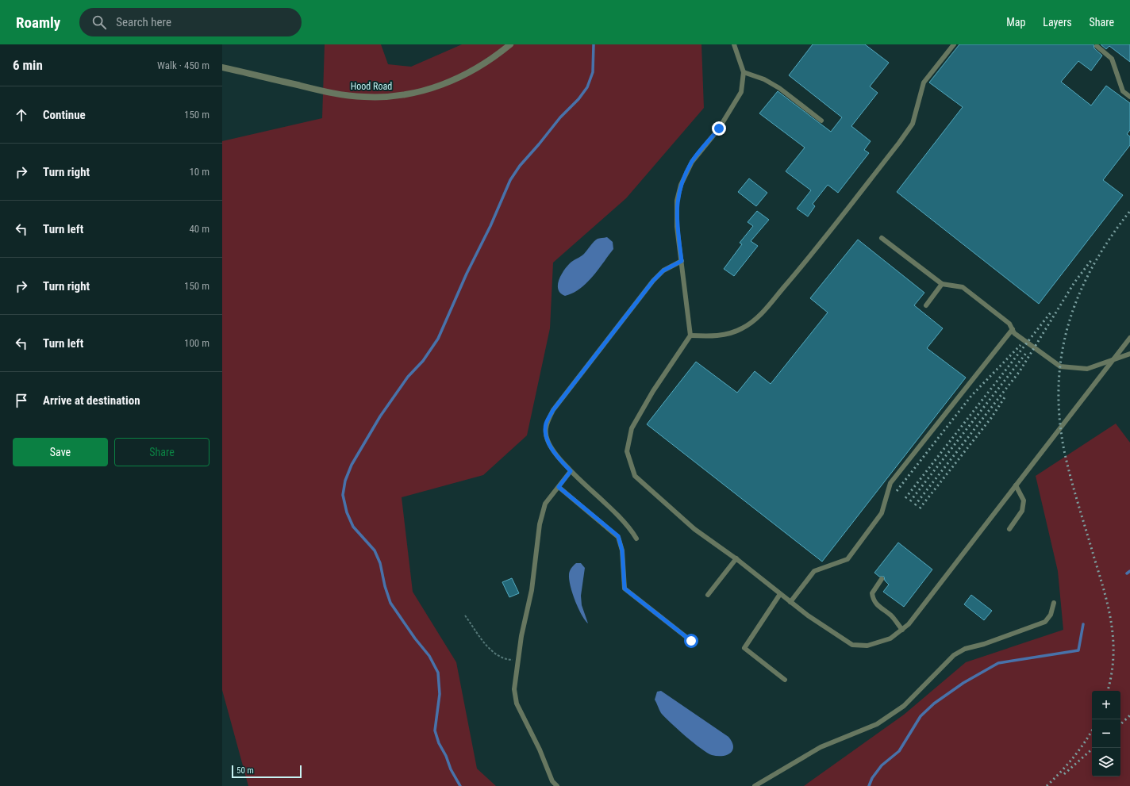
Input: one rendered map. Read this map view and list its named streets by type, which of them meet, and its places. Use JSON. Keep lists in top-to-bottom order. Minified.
{"streets":{"street":["Hood Road"]},"scale_bar":"50 m","page":{"header":"Roamly","search":"Search here","nav":["Map","Layers","Share"],"heading":["6 min","Walk · 450 m"],"list":[["Continue","150 m"],["Turn right","10 m"],["Turn left","40 m"],["Turn right","150 m"],["Turn left","100 m"],"Arrive at destination"],"buttons":["Save","Share"],"map_buttons":["+","−"],"scale":"50 m"}}
